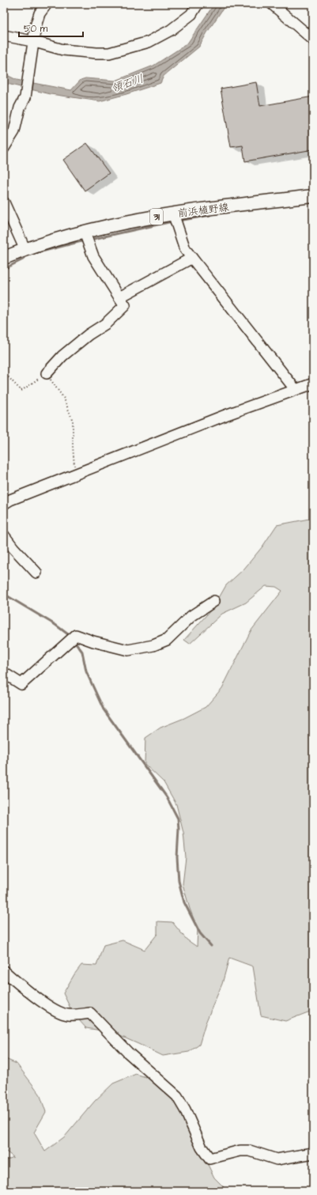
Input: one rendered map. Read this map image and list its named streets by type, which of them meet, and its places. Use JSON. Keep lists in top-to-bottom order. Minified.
{"streets":{"main road":["前浜植野線","31"]},"water":["領石川"],"scale_bar":"50 m"}
